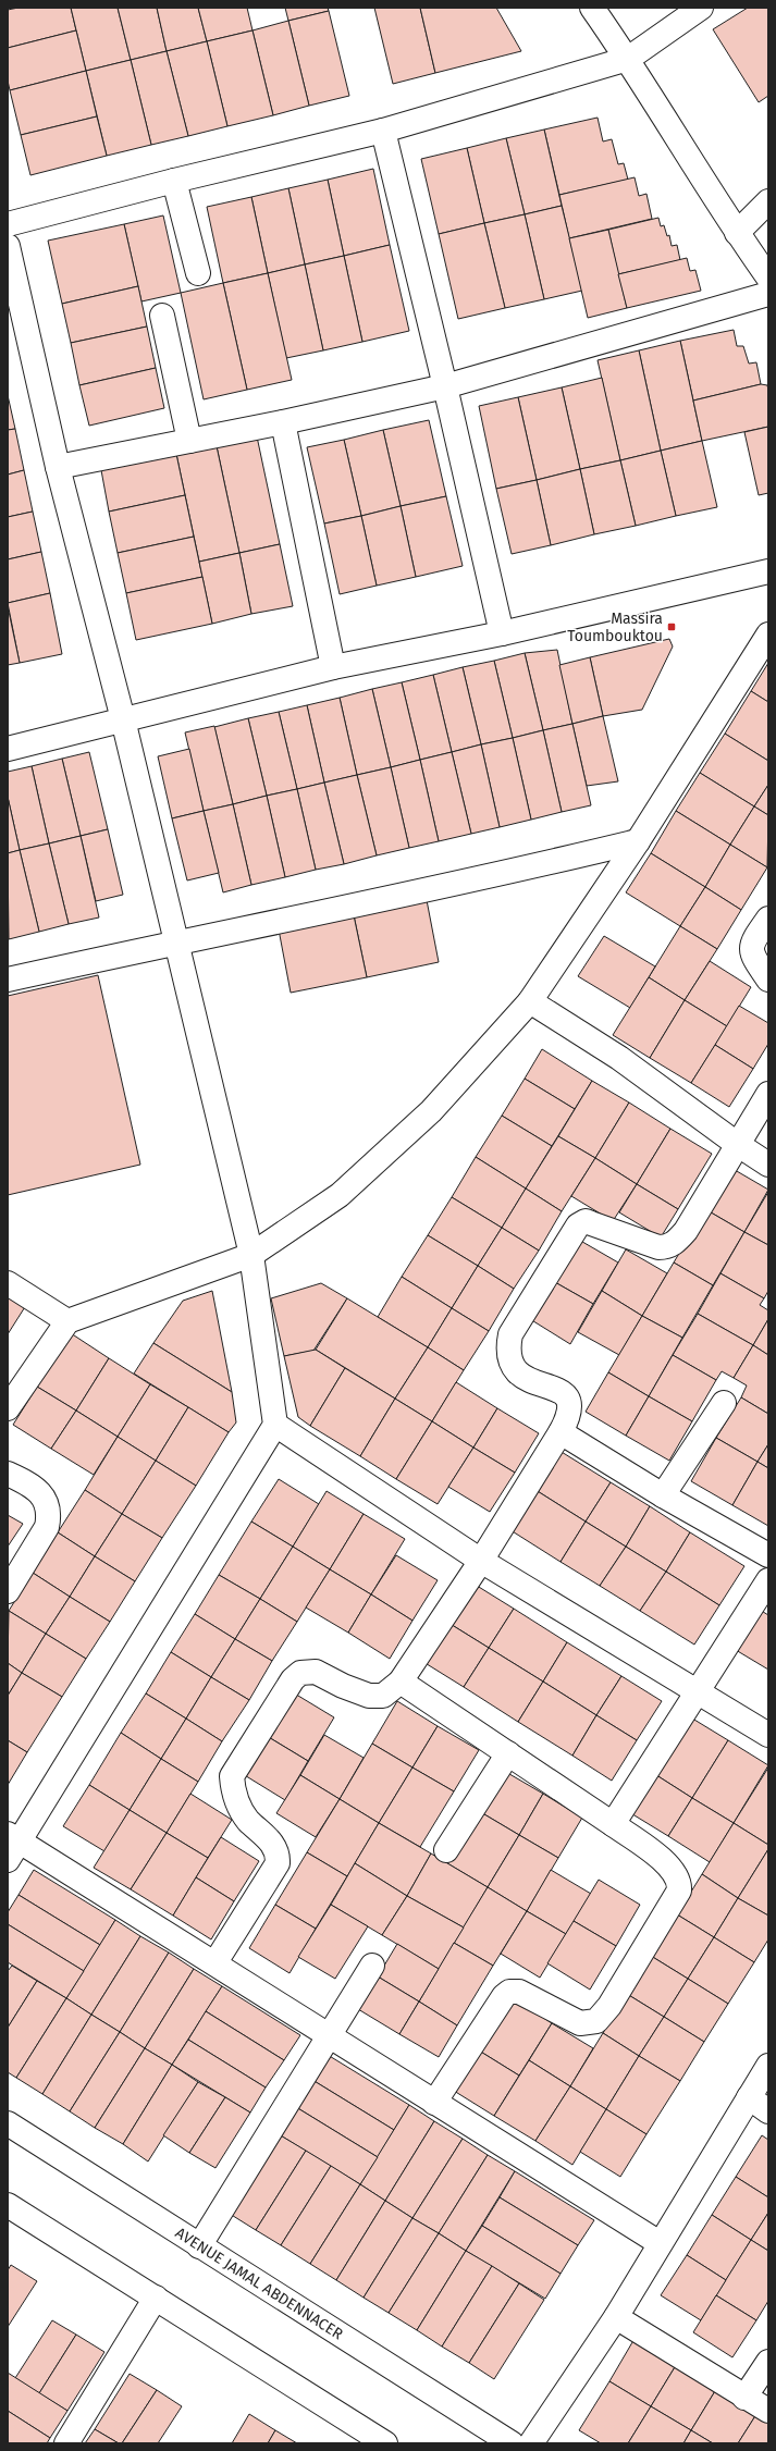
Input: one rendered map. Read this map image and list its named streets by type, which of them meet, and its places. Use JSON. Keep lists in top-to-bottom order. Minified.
{"streets":{"street":["AVENUE JAMAL ABDENNACER"]},"places":{"transit":["Massira Toumbouktou"]}}
